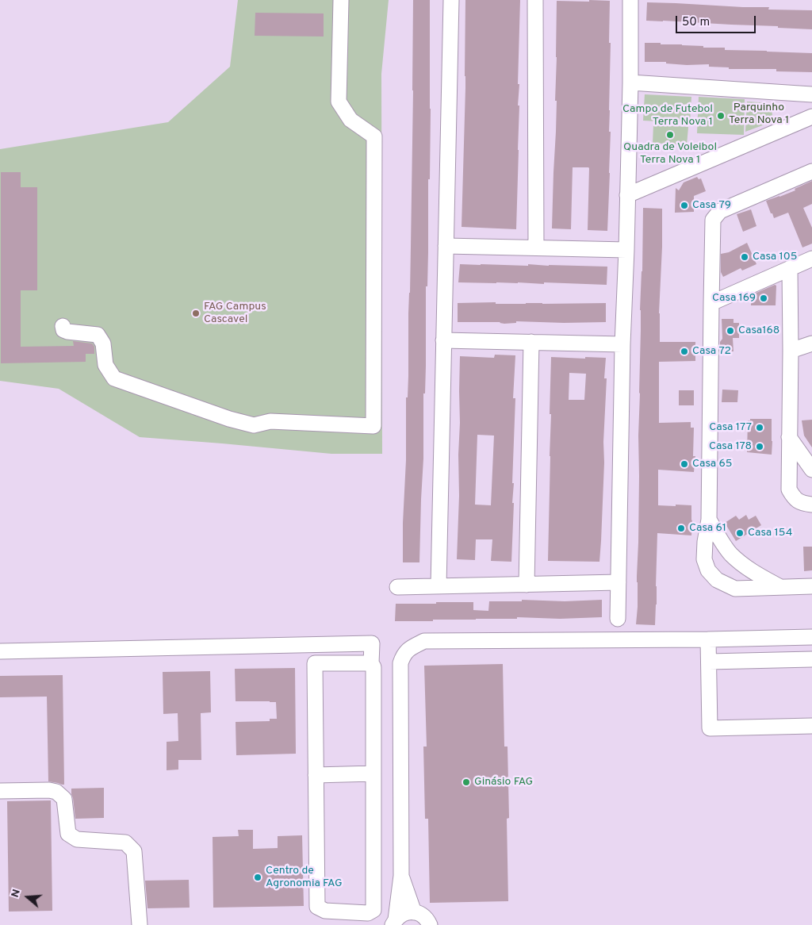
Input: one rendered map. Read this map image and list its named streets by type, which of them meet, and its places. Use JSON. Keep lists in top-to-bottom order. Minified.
{"parks":["Parquinho Terra Nova 1"],"places":["Campo de Futebol Terra Nova 1","Quadra de Voleibol Terra Nova 1","Casa 79","Casa 105","Casa 169","FAG Campus Cascavel","Casa168","Casa 72","Casa 177","Casa 178","Casa 65","Casa 61","Casa 154","Ginásio FAG","Centro de Agronomia FAG"],"scale_bar":"50 m","north":"left"}
